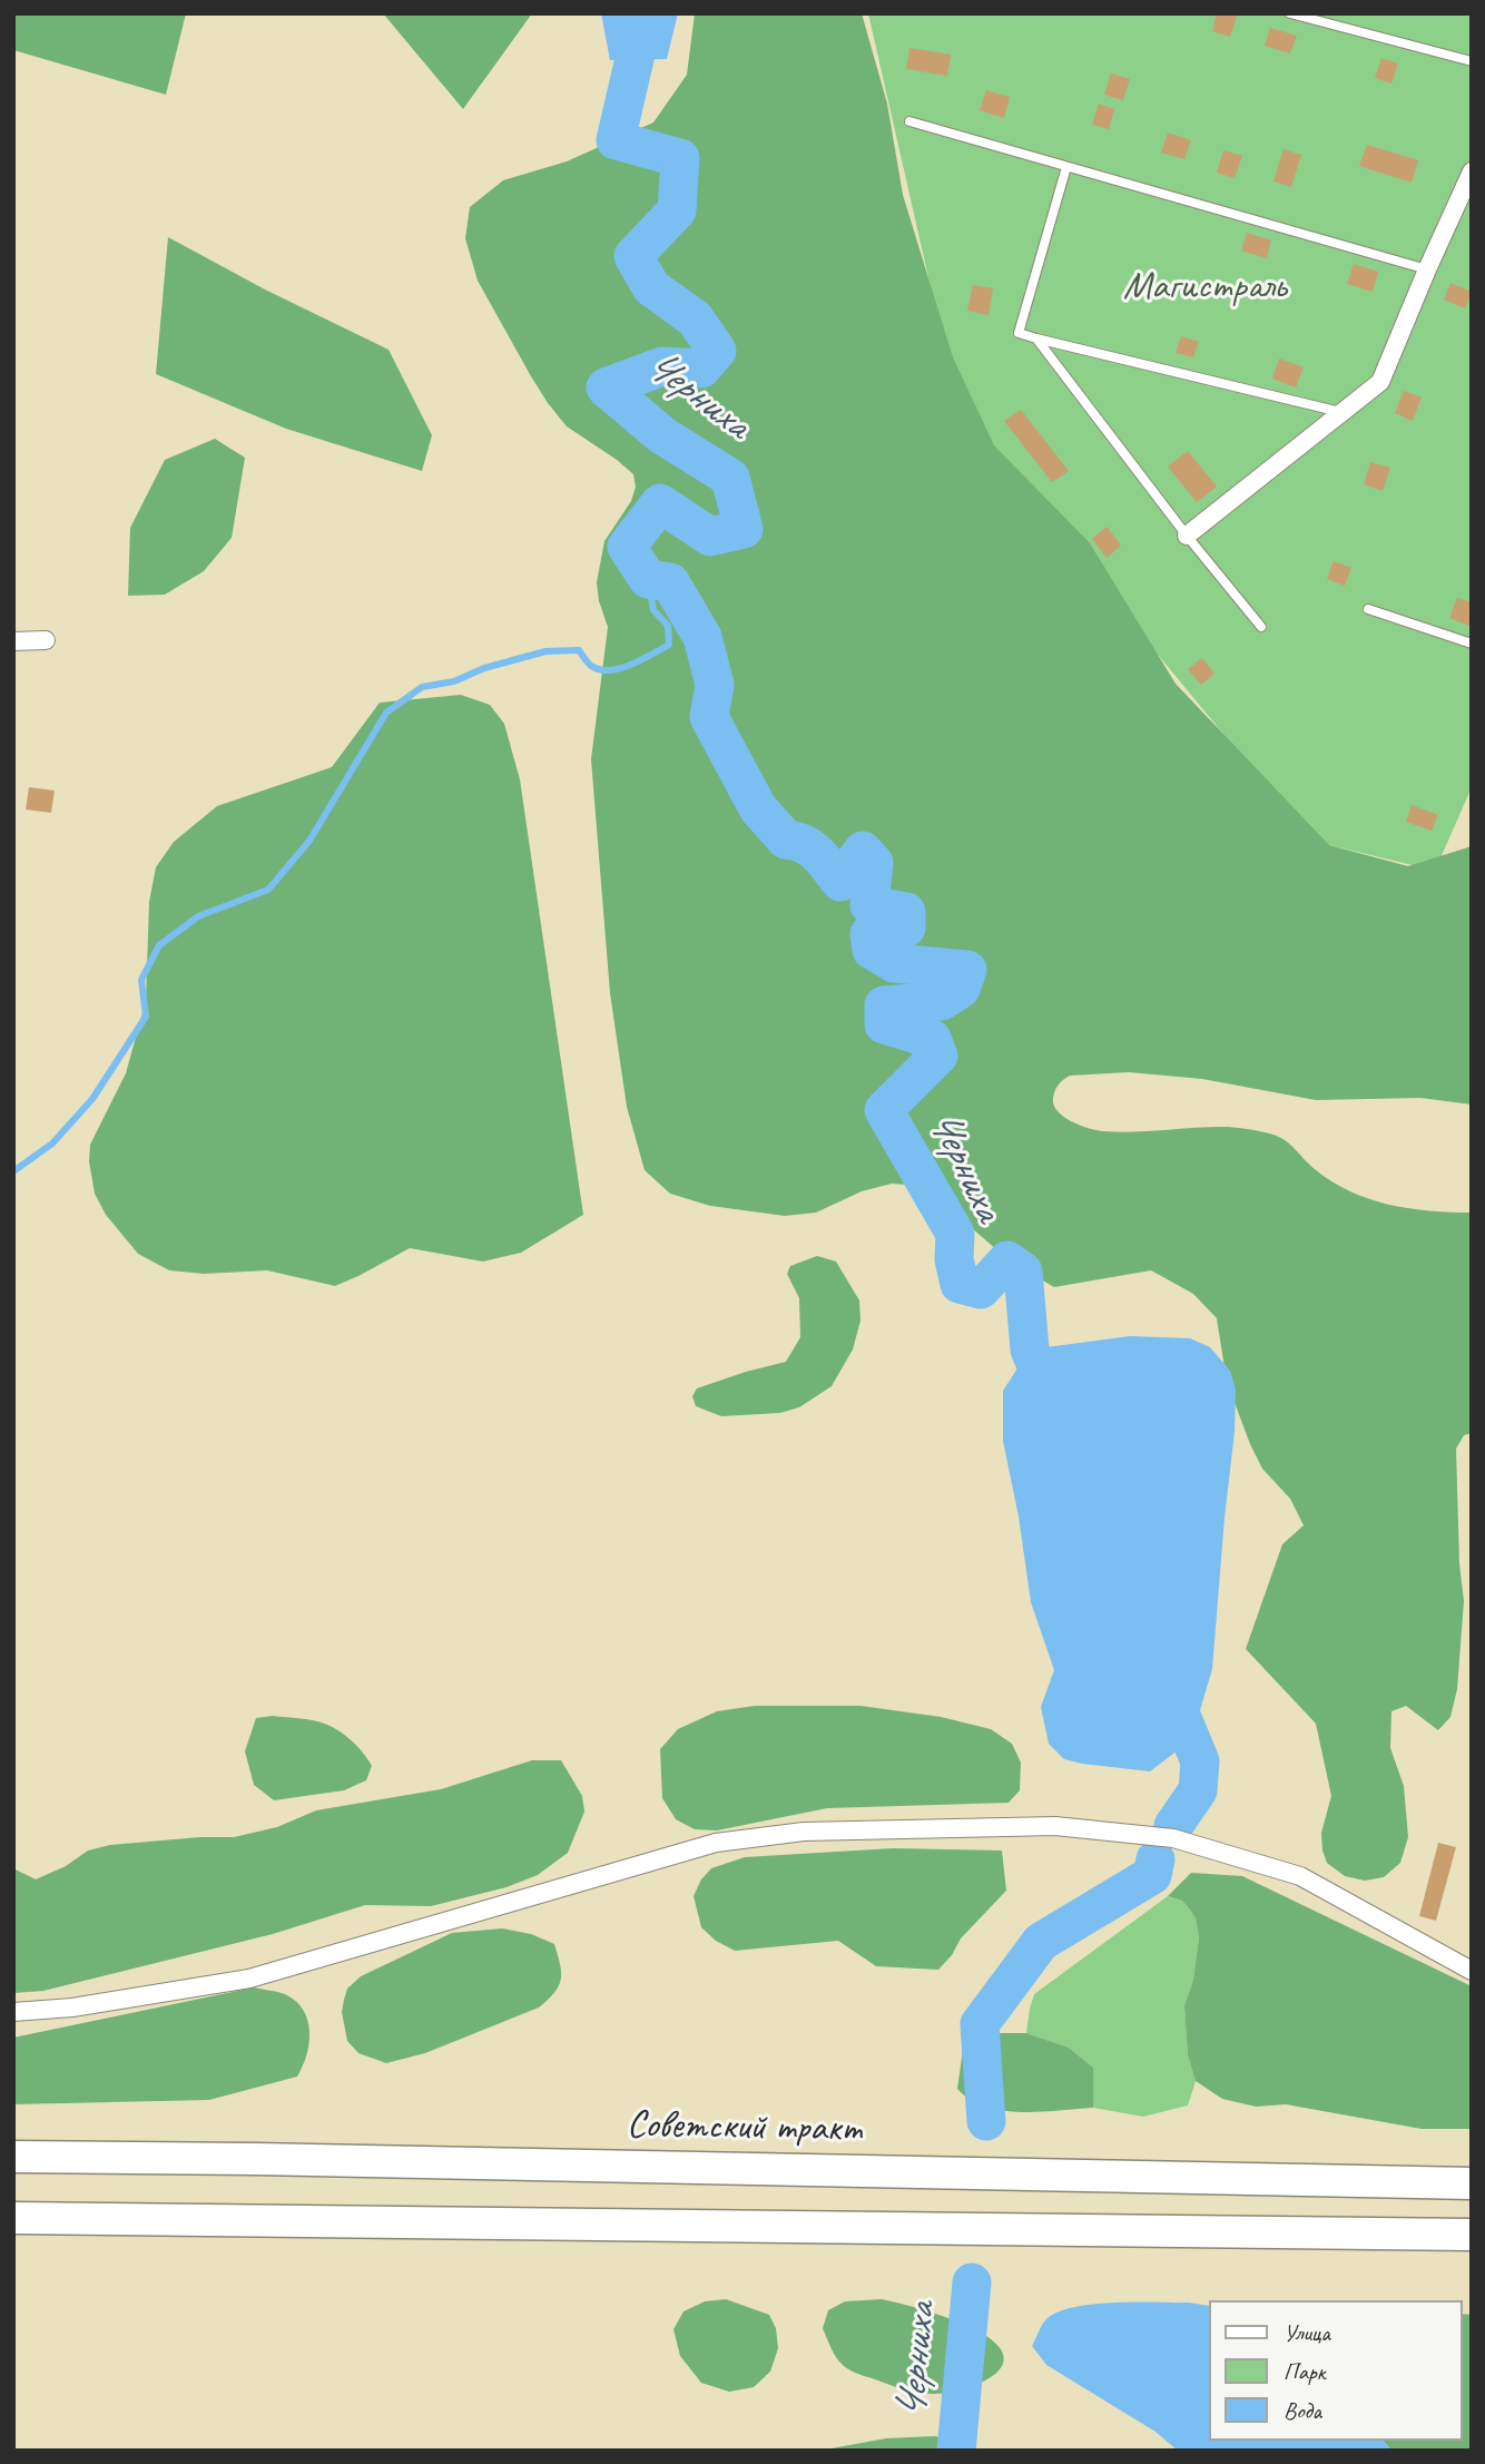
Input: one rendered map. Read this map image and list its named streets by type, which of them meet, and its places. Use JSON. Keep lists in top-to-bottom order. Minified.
{"streets":{"highway":["Советский тракт"]},"water":["Черниха"],"parks":["Магистраль"],"legend":["Улица","Парк","Вода"]}
